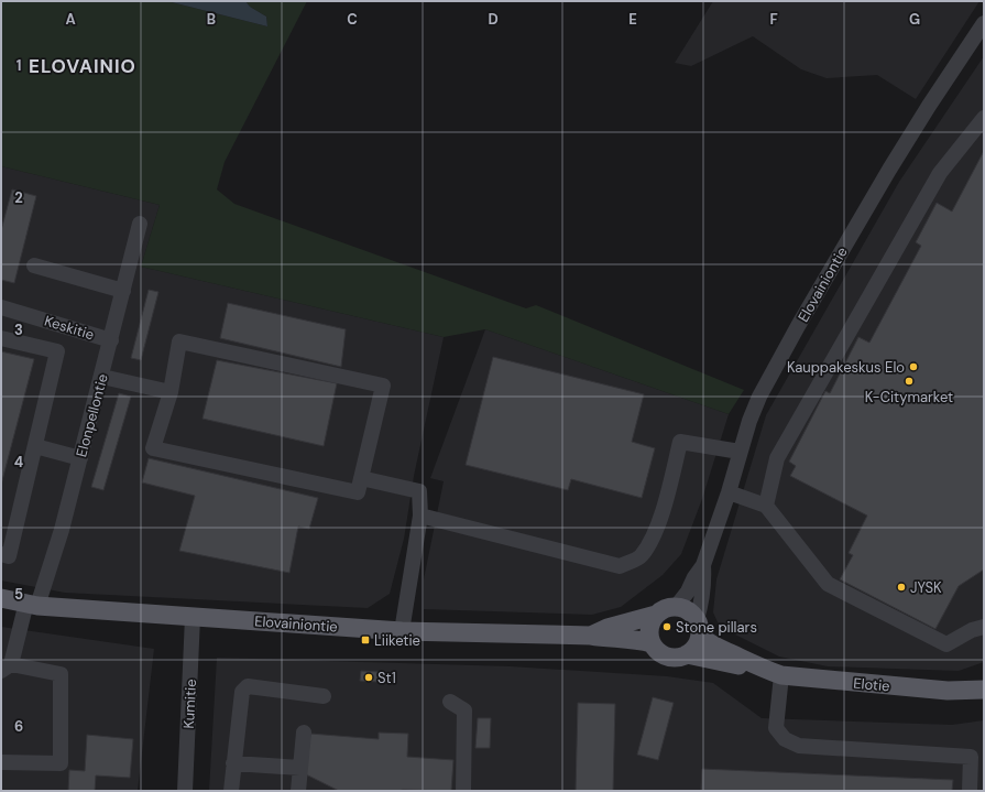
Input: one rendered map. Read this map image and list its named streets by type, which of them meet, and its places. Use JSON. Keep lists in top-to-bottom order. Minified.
{"streets":{"main road":["Elovainiontie","Elotie"],"street":["Keskitie","Elonpellontie","Kumitie"]},"crossings":[["Elovainiontie","Elonpellontie"],["Elovainiontie","Elotie"],["Elovainiontie","Kumitie"],["Keskitie","Elonpellontie"]],"districts":["ELOVAINIO"],"places":{"other":["Kauppakeskus Elo","K-Citymarket","JYSK","Stone pillars","St1"],"transit":["Liiketie"]},"grid":{"columns":["A","B","C","D","E","F","G"],"rows":["1","2","3","4","5","6"]}}
